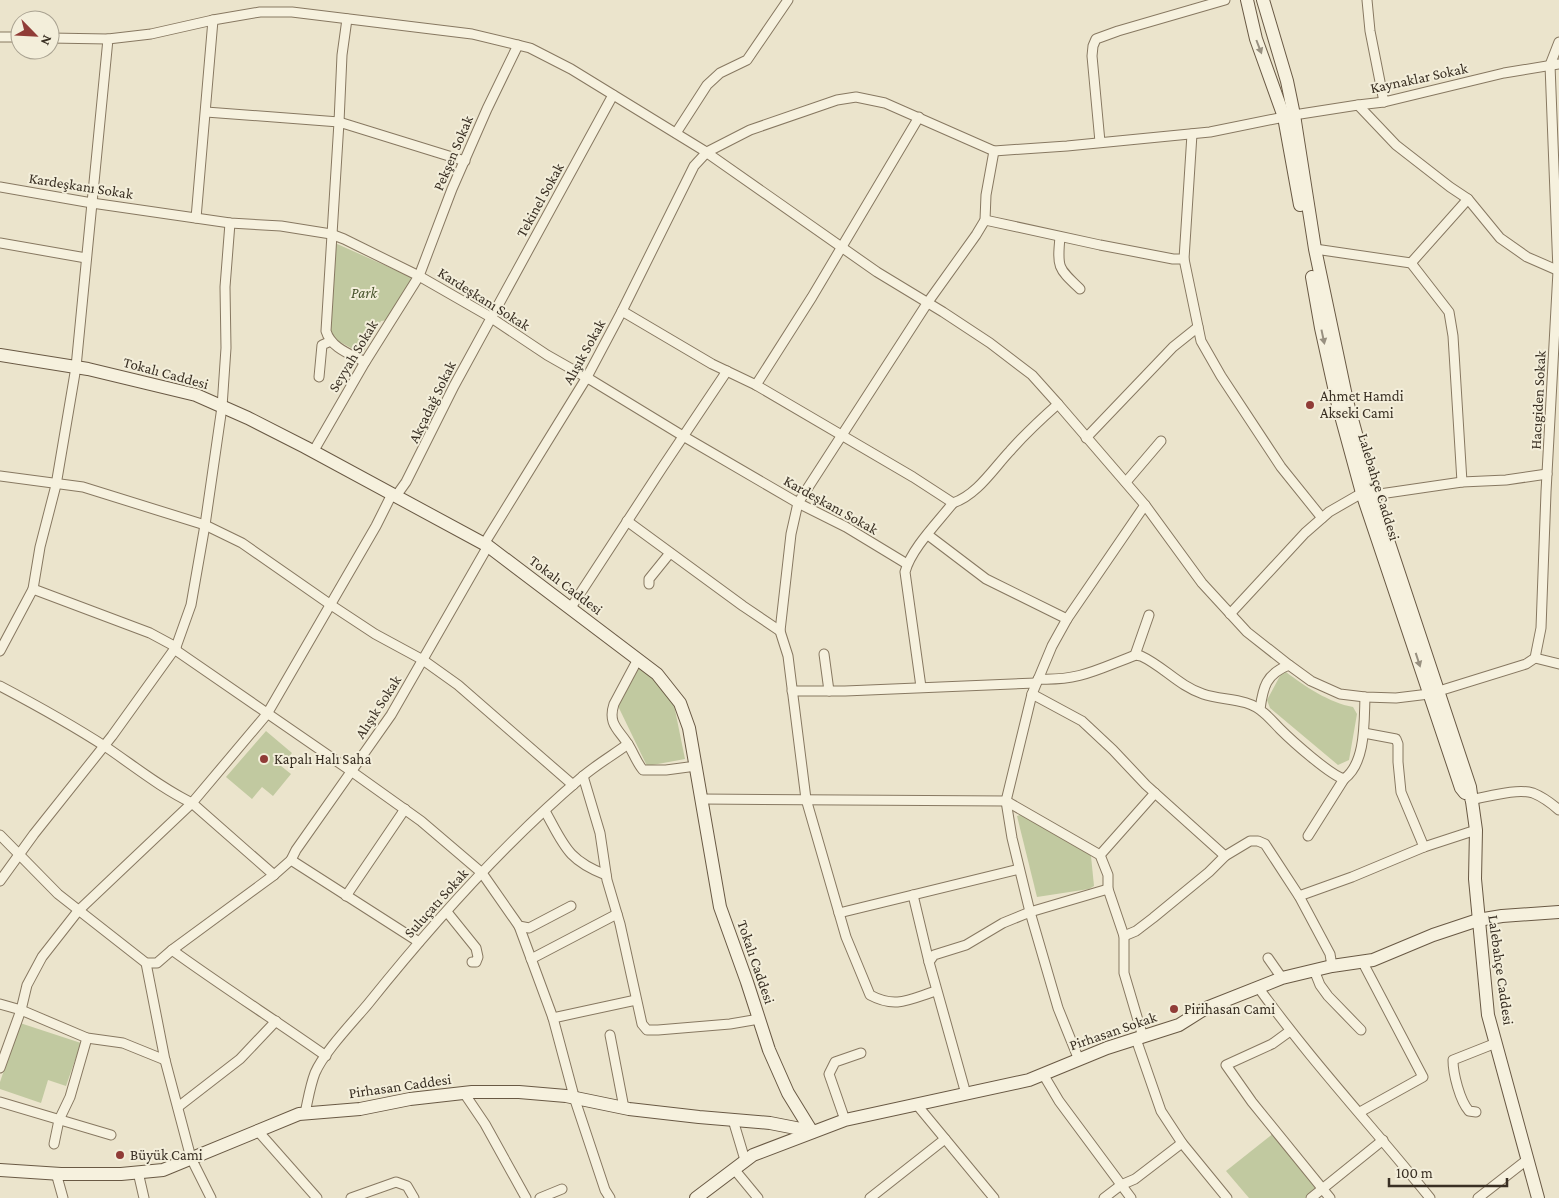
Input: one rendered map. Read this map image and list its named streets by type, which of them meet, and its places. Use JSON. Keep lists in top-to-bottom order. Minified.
{"streets":{"street":["Kaynaklar Sokak","Pekşen Sokak","Kardeşkanı Sokak","Tekinel Sokak","Alışık Sokak","Seyyah Sokak","Tokalı Caddesi","Hacıgiden Sokak","Akçadağ Sokak","Lalebahçe Caddesi","Suluçatı Sokak","Pirhasan Sokak","Pirhasan Caddesi"]},"crossings":[["Kaynaklar Sokak","Hacıgiden Sokak"],["Kaynaklar Sokak","Lalebahçe Caddesi"],["Pekşen Sokak","Kardeşkanı Sokak"],["Pekşen Sokak","Seyyah Sokak"],["Kardeşkanı Sokak","Tekinel Sokak"],["Kardeşkanı Sokak","Alışık Sokak"],["Kardeşkanı Sokak","Seyyah Sokak"],["Kardeşkanı Sokak","Akçadağ Sokak"],["Tekinel Sokak","Akçadağ Sokak"],["Alışık Sokak","Tokalı Caddesi"],["Seyyah Sokak","Tokalı Caddesi"],["Tokalı Caddesi","Akçadağ Sokak"],["Tokalı Caddesi","Pirhasan Sokak"],["Tokalı Caddesi","Pirhasan Caddesi"],["Lalebahçe Caddesi","Pirhasan Sokak"],["Suluçatı Sokak","Pirhasan Caddesi"],["Pirhasan Sokak","Pirhasan Caddesi"]],"parks":["Park"],"places":["Ahmet Hamdi Akseki Cami","Kapalı Halı Saha","Pirihasan Cami","Büyük Cami"],"scale_bar":"100 m","north":"bottom right"}
